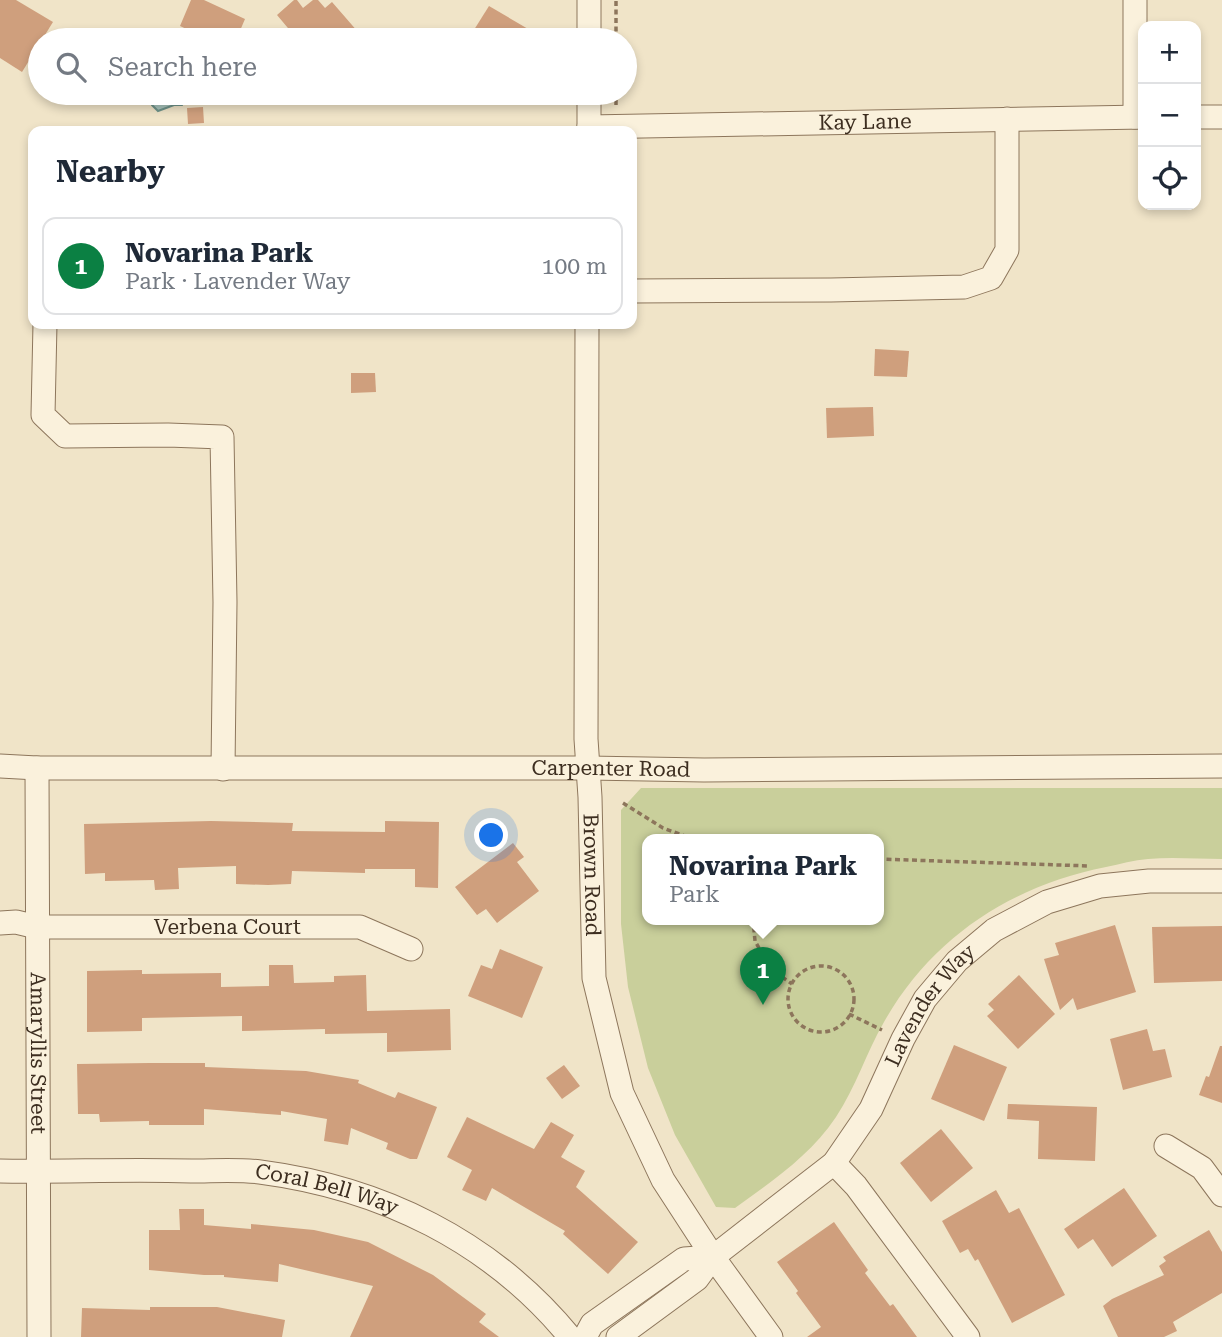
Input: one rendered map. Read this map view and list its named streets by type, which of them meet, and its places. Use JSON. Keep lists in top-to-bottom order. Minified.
{"streets":{"street":["Kay Lane","Carpenter Road","Brown Road","Verbena Court","Lavender Way","Amaryllis Street","Coral Bell Way"]},"crossings":[["Carpenter Road","Brown Road"],["Carpenter Road","Amaryllis Street"],["Brown Road","Lavender Way"],["Verbena Court","Amaryllis Street"],["Amaryllis Street","Coral Bell Way"]],"page":{"map_buttons":["+","−"],"search":"Search here","heading":"Nearby","list":[{"mark":"1","name":"Novarina Park","note":"Park · Lavender Way","value":"100 m"}],"popup":["Novarina Park","Park"],"pins":"1"}}
